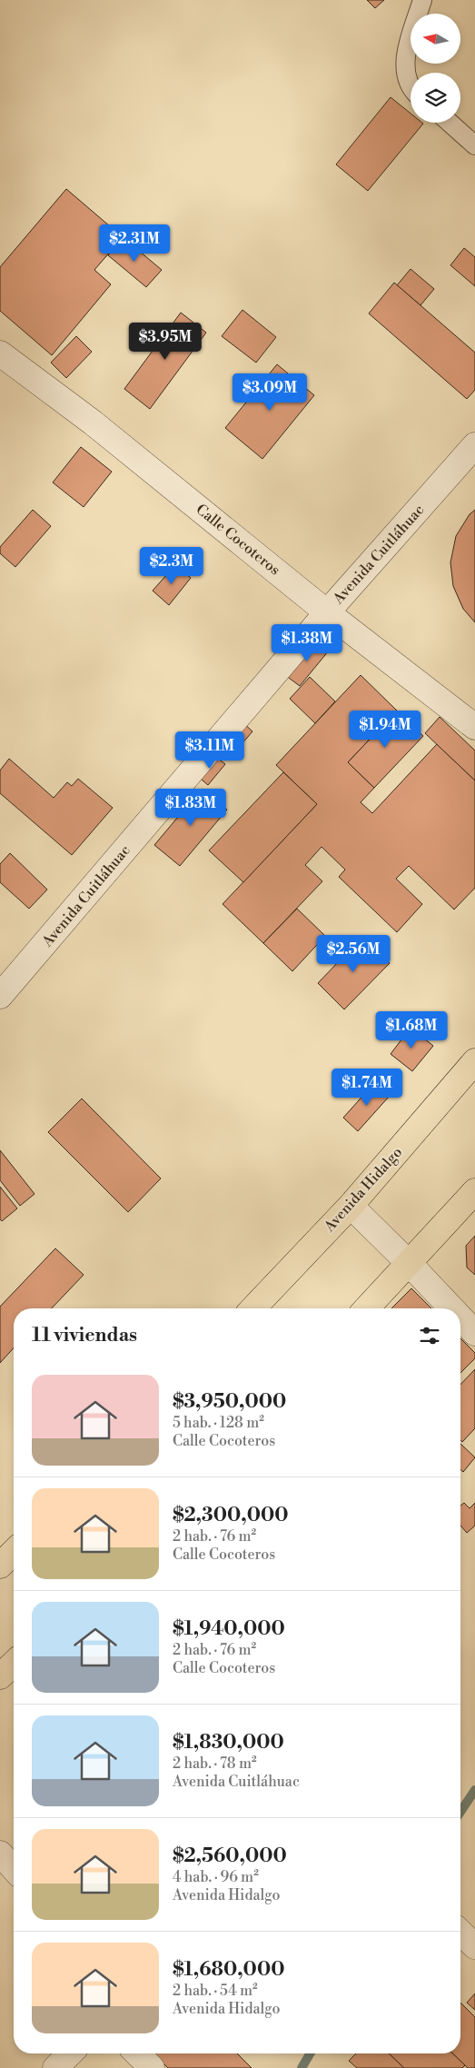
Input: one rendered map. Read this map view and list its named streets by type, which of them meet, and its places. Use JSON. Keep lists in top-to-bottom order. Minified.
{"streets":{"main road":["Avenida Hidalgo"],"street":["Calle Cocoteros","Avenida Cuitláhuac"]},"crossings":[["Calle Cocoteros","Avenida Cuitláhuac"]],"north":"left","page":{"price":["$2.31M","$3.95M","$3.09M","$2.3M","$1.38M","$1.94M","$3.11M","$1.83M","$2.56M","$1.68M","$1.74M"],"heading":"11 viviendas","list":[{"name":"$3,950,000","note":"5 hab. · 128 m² · Calle Cocoteros"},{"name":"$2,300,000","note":"2 hab. · 76 m² · Calle Cocoteros"},{"name":"$1,940,000","note":"2 hab. · 76 m² · Calle Cocoteros"},{"name":"$1,830,000","note":"2 hab. · 78 m² · Avenida Cuitláhuac"},{"name":"$2,560,000","note":"4 hab. · 96 m² · Avenida Hidalgo"},{"name":"$1,680,000","note":"2 hab. · 54 m² · Avenida Hidalgo"}]}}
